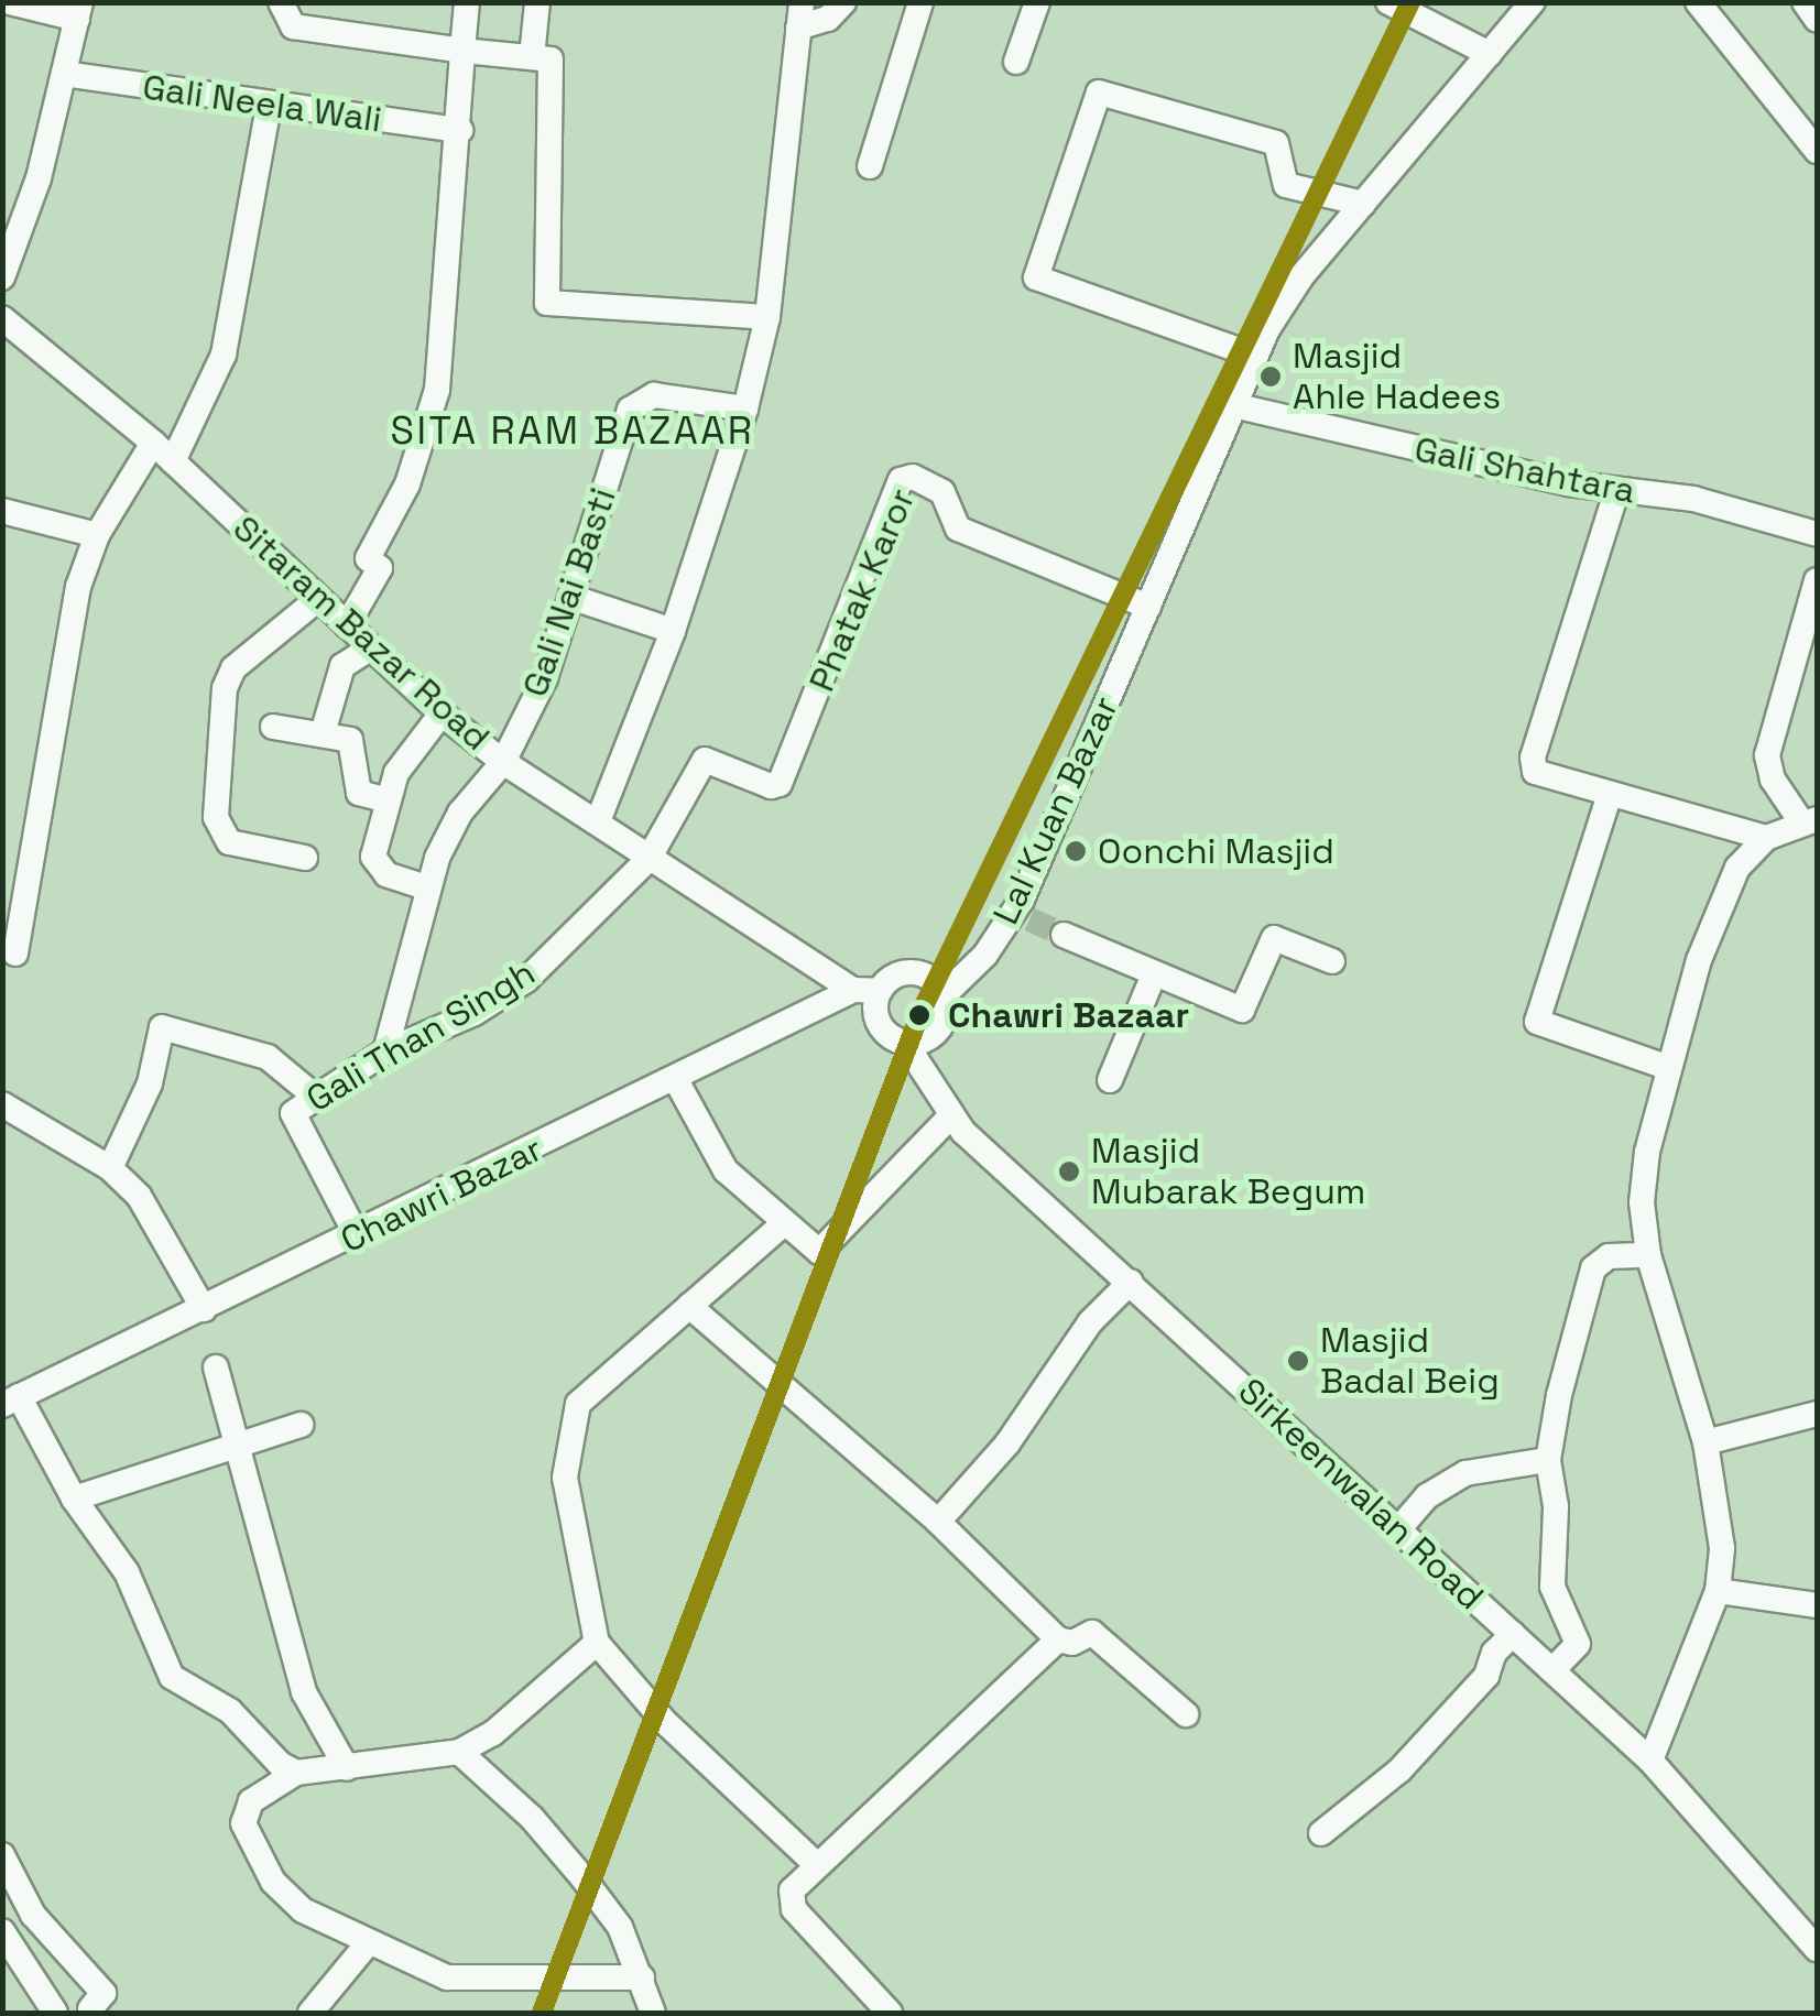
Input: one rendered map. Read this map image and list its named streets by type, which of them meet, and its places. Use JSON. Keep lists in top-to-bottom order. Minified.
{"streets":{"street":["Gali Neela Wali","Gali Shahtara","Phatak Karor","Gali Nai Basti","Sitaram Bazar Road","Lal Kuan Bazar","Gali Than Singh","Chawri Bazar","Sirkeenwalan Road"]},"crossings":[["Gali Shahtara","Lal Kuan Bazar"],["Phatak Karor","Sitaram Bazar Road"],["Phatak Karor","Lal Kuan Bazar"],["Phatak Karor","Gali Than Singh"],["Gali Nai Basti","Sitaram Bazar Road"],["Gali Nai Basti","Gali Than Singh"],["Sitaram Bazar Road","Lal Kuan Bazar"],["Sitaram Bazar Road","Gali Than Singh"],["Sitaram Bazar Road","Chawri Bazar"],["Sitaram Bazar Road","Sirkeenwalan Road"],["Lal Kuan Bazar","Chawri Bazar"],["Lal Kuan Bazar","Sirkeenwalan Road"],["Gali Than Singh","Chawri Bazar"],["Chawri Bazar","Sirkeenwalan Road"]],"districts":["SITA RAM BAZAAR"],"places":["Masjid Ahle Hadees","Oonchi Masjid","Chawri Bazaar","Masjid Mubarak Begum","Masjid Badal Beig"]}
